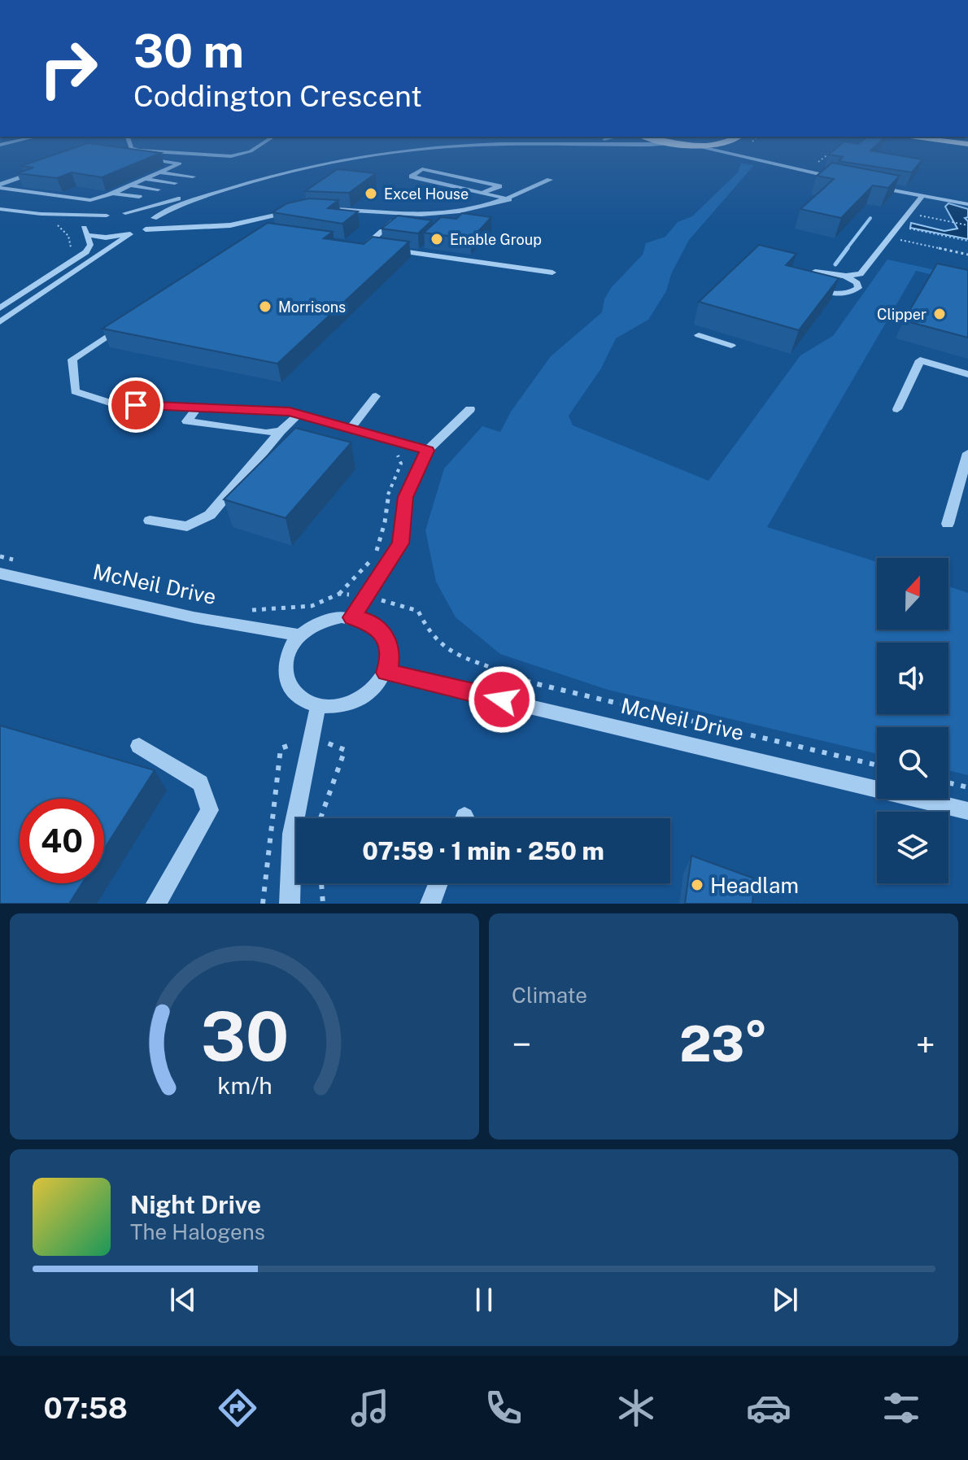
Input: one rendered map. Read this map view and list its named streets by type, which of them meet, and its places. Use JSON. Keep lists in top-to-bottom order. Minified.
{"streets":{"street":["McNeil Drive"]},"places":["Excel House","Enable Group","Morrisons","Clipper","Headlam"],"north":"top","page":{"turn":["30 m","Coddington Crescent"],"limit":"40","trip":"07:59 · 1 min · 250 m","tile":"Climate","heat":["−","23°","+"],"song":["Night Drive","The Halogens"],"tabs":"07:58","gauge":["30","km/h"]}}
